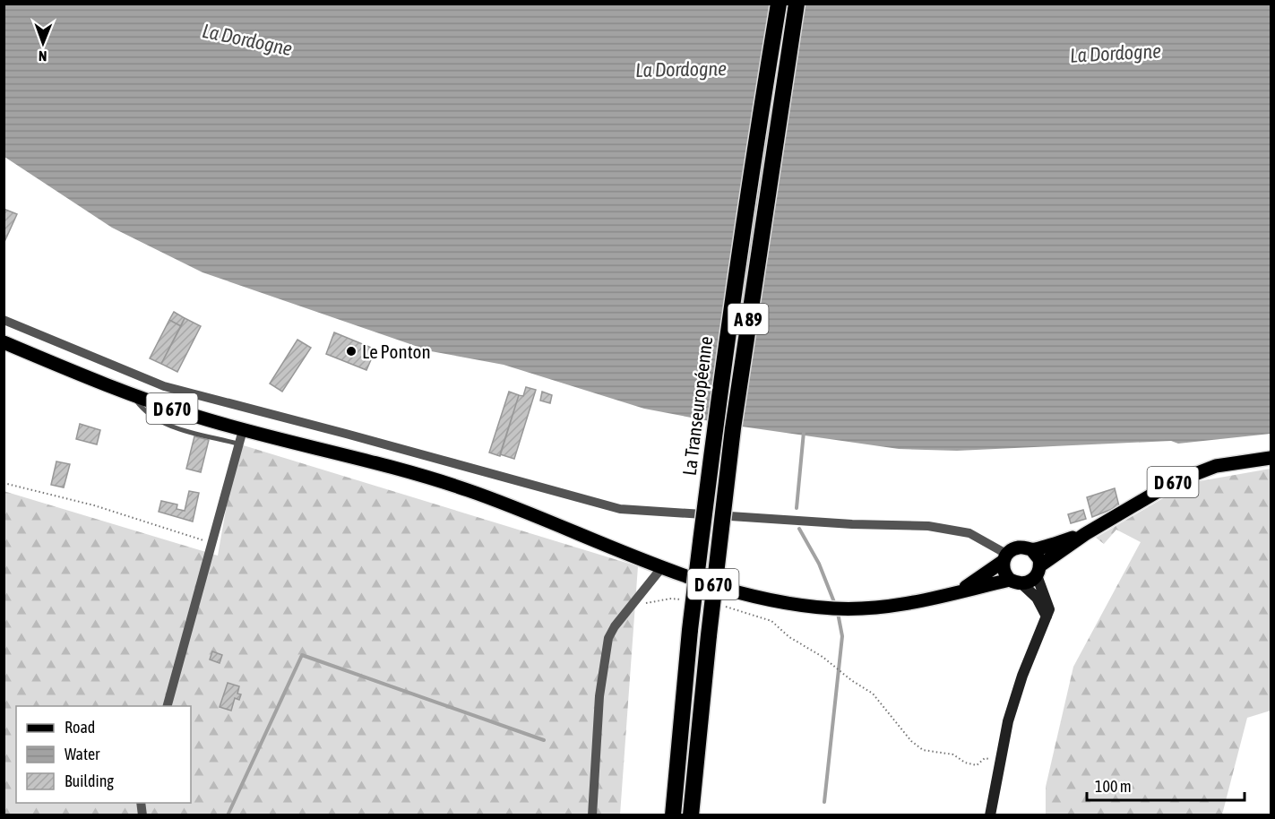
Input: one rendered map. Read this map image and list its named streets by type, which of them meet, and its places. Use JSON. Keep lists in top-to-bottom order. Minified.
{"streets":{"highway":["A 89","La Transeuropéenne"],"main road":["D 670"]},"water":["La Dordogne"],"places":["Le Ponton"],"legend":["Road","Water","Building"],"scale_bar":"100 m","north":"bottom"}
